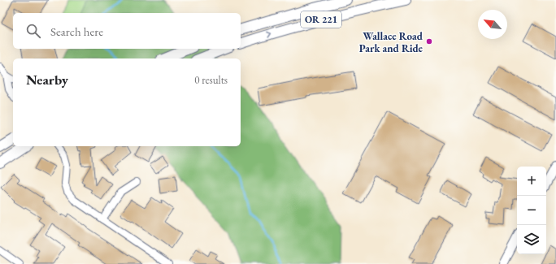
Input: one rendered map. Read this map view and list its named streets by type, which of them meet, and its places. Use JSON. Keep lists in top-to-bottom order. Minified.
{"streets":{"main road":["OR 221"]},"places":["Wallace Road Park and Ride"],"north":"top left","page":{"search":"Search here","heading":["Nearby","0 results"],"map_buttons":["+","−"]}}
